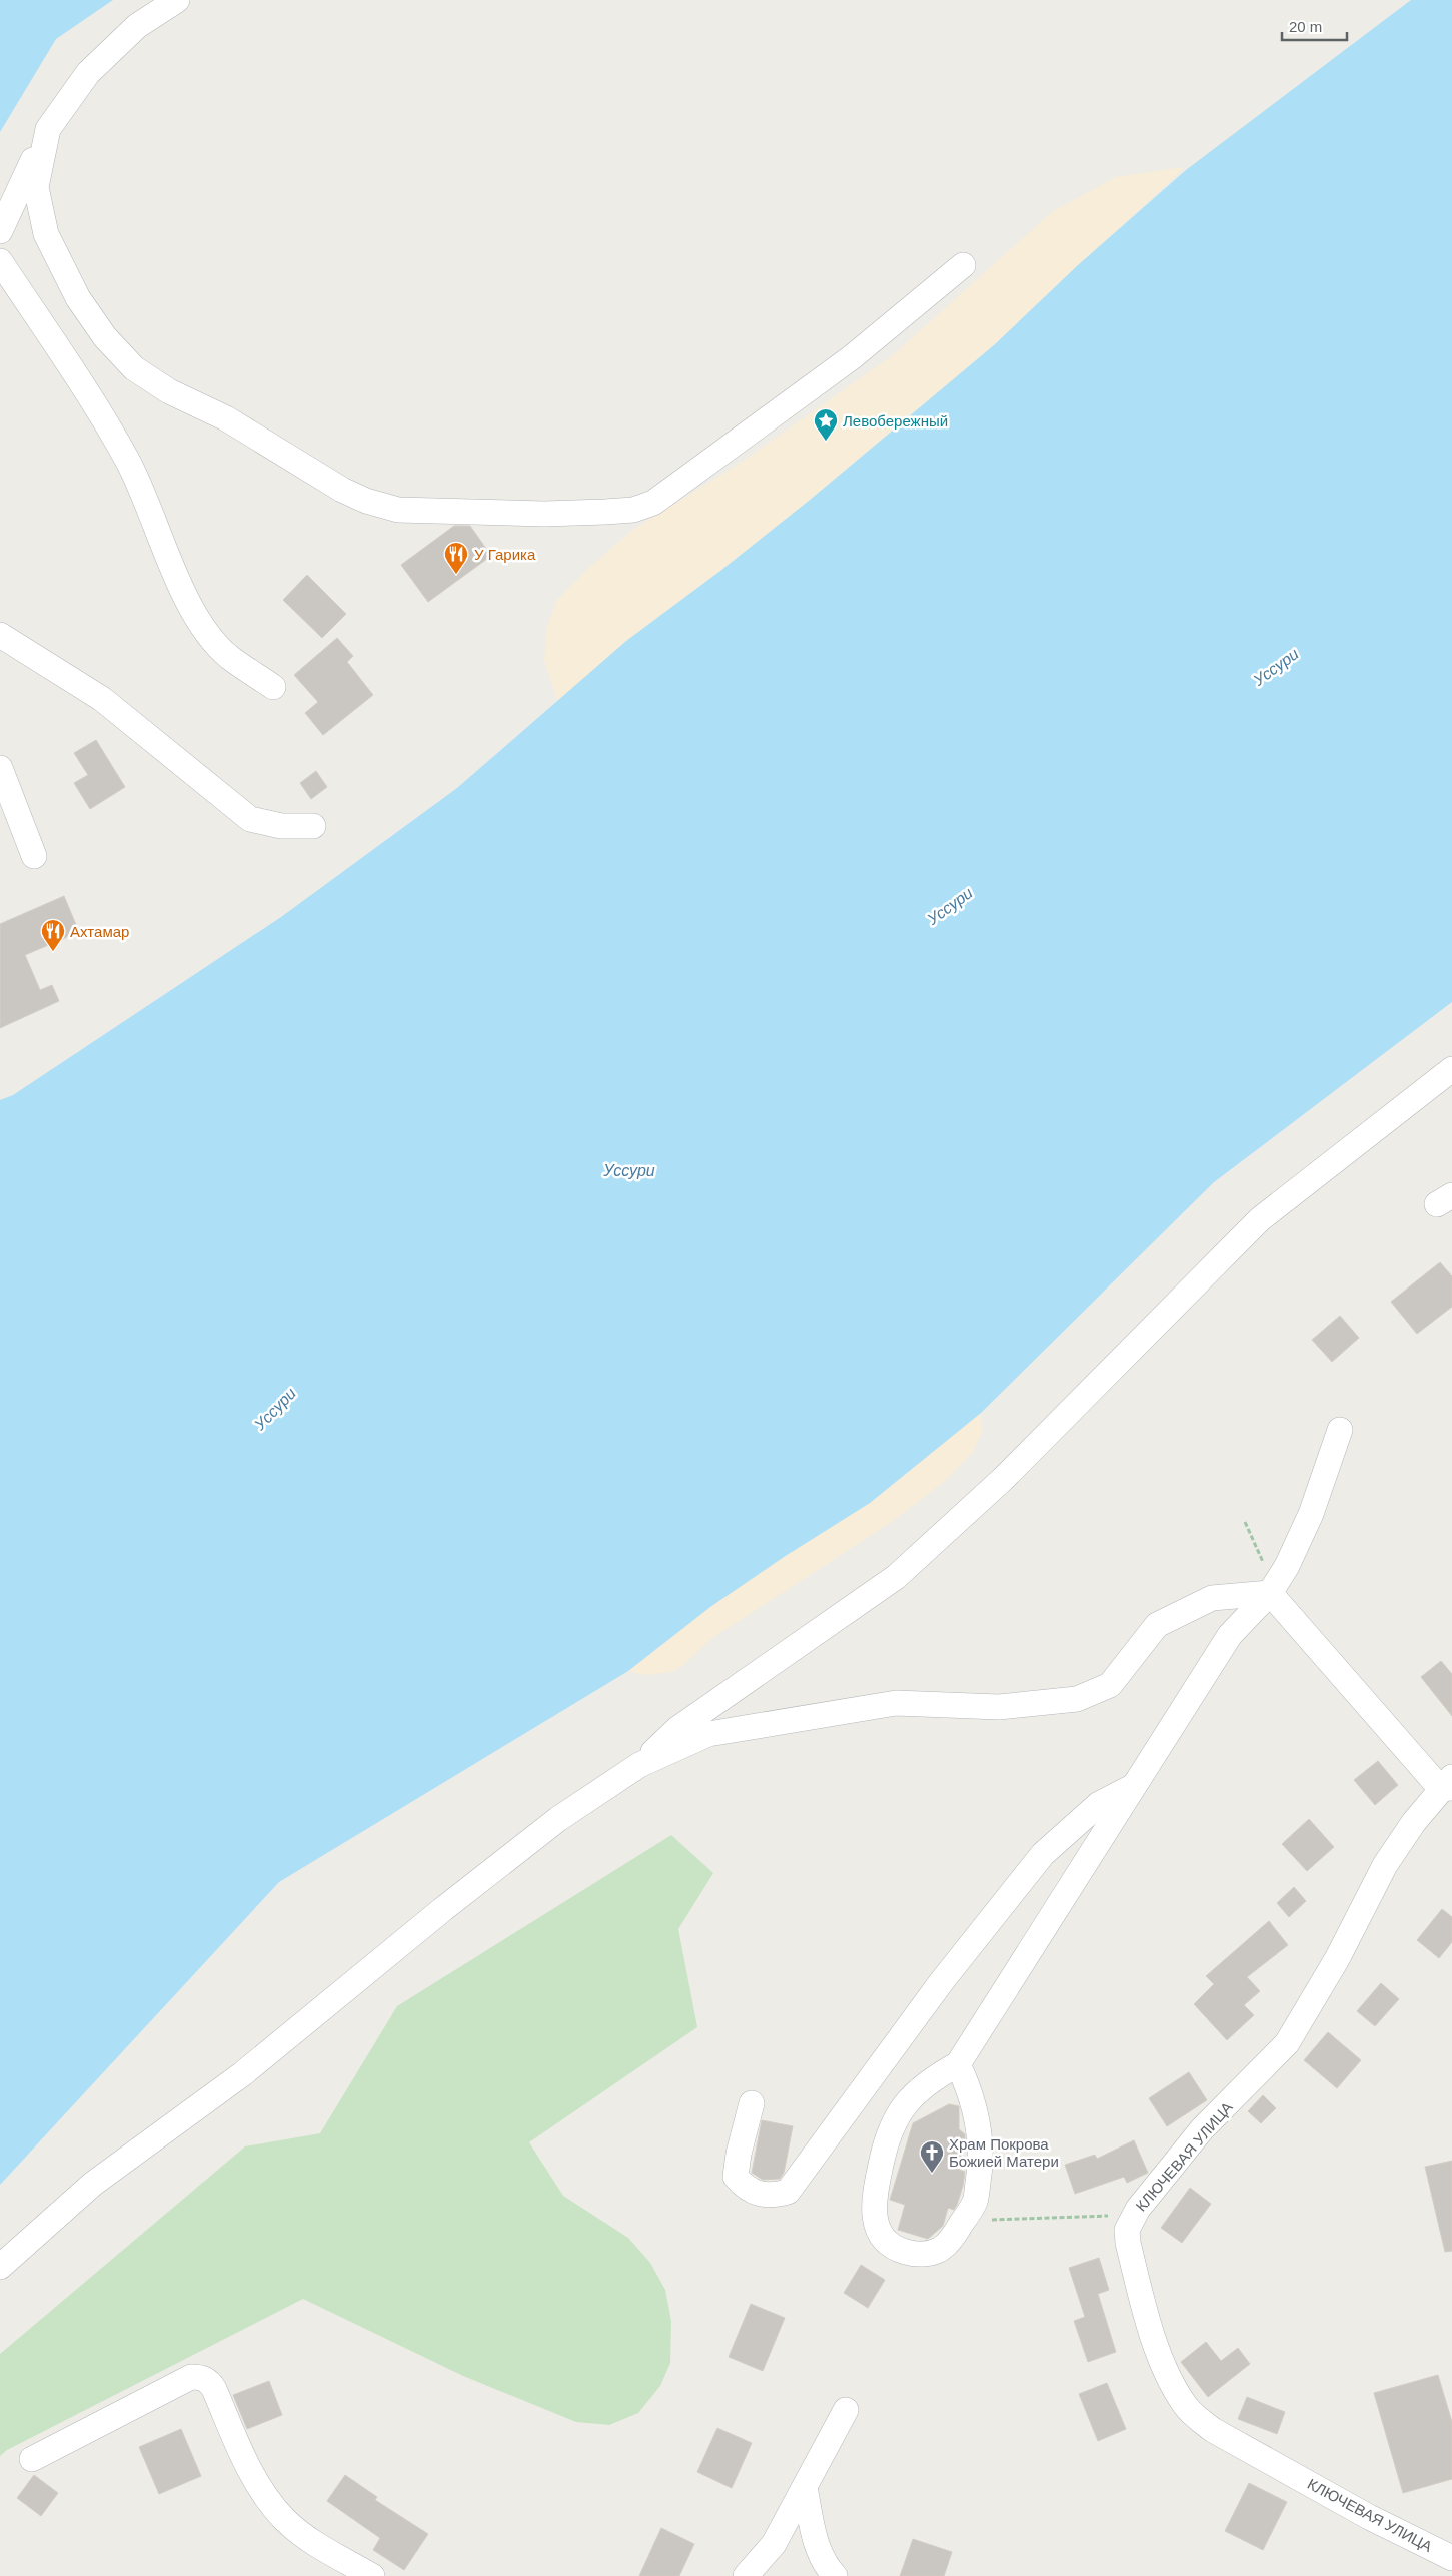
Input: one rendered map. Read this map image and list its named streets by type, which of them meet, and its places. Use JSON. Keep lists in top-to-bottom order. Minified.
{"streets":{"street":["КЛЮЧЕВАЯ УЛИЦА"]},"water":["Уссури"],"places":{"place":["Левобережный"],"restaurant":["У Гарика","Ахтамар"],"church":["Храм Покрова Божией Матери"]},"scale_bar":"20 m"}
